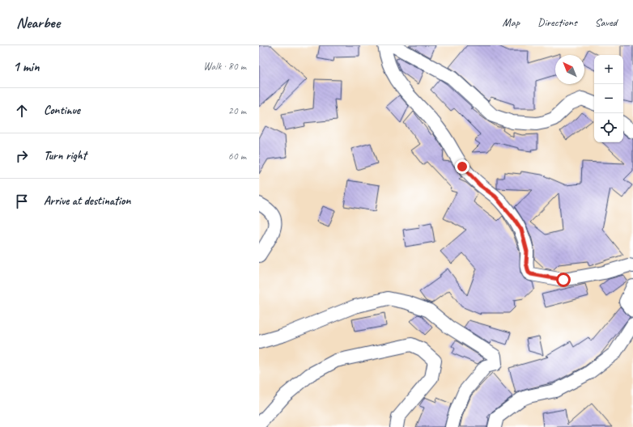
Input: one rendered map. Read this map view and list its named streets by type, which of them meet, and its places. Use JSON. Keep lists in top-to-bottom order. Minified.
{"north":"top left","page":{"header":"Nearbee","nav":["Map","Directions","Saved"],"heading":["1 min","Walk · 80 m"],"map_buttons":["+","−"],"list":[["Continue","20 m"],["Turn right","60 m"],"Arrive at destination"]}}
